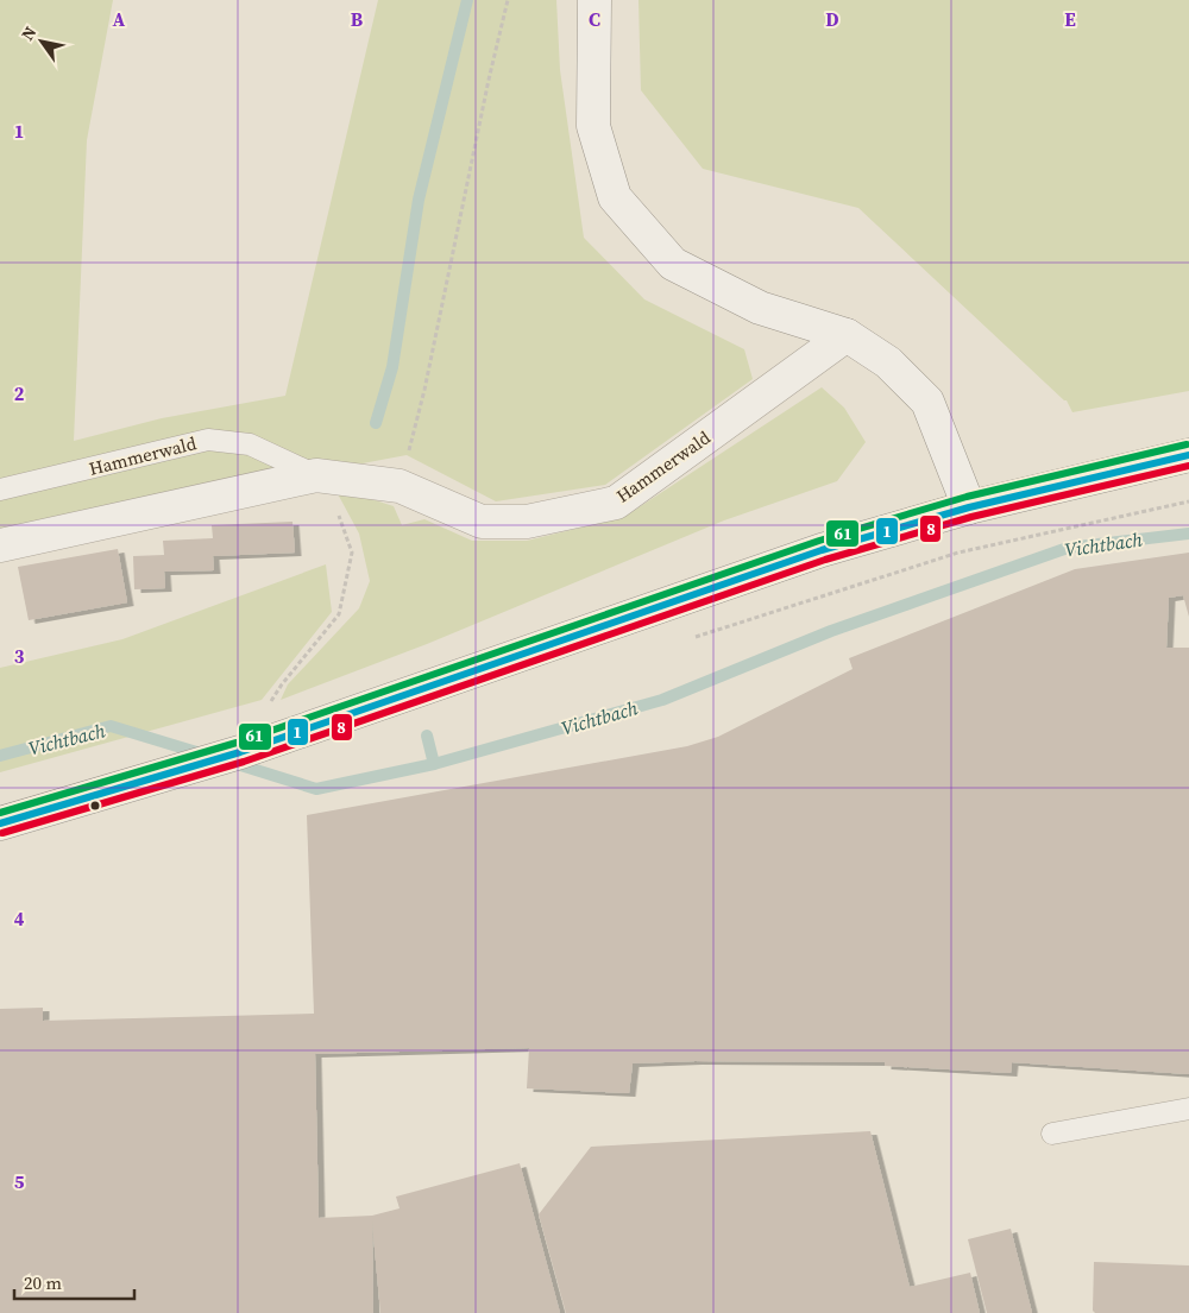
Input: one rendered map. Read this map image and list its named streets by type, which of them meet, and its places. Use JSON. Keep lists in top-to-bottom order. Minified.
{"streets":{"main road":["Hammerwald"]},"water":["Vichtbach"],"lines":["transit line 61","transit line 1","transit line 8"],"scale_bar":"20 m","north":"top left","grid":{"columns":["A","B","C","D","E"],"rows":["1","2","3","4","5"]}}
